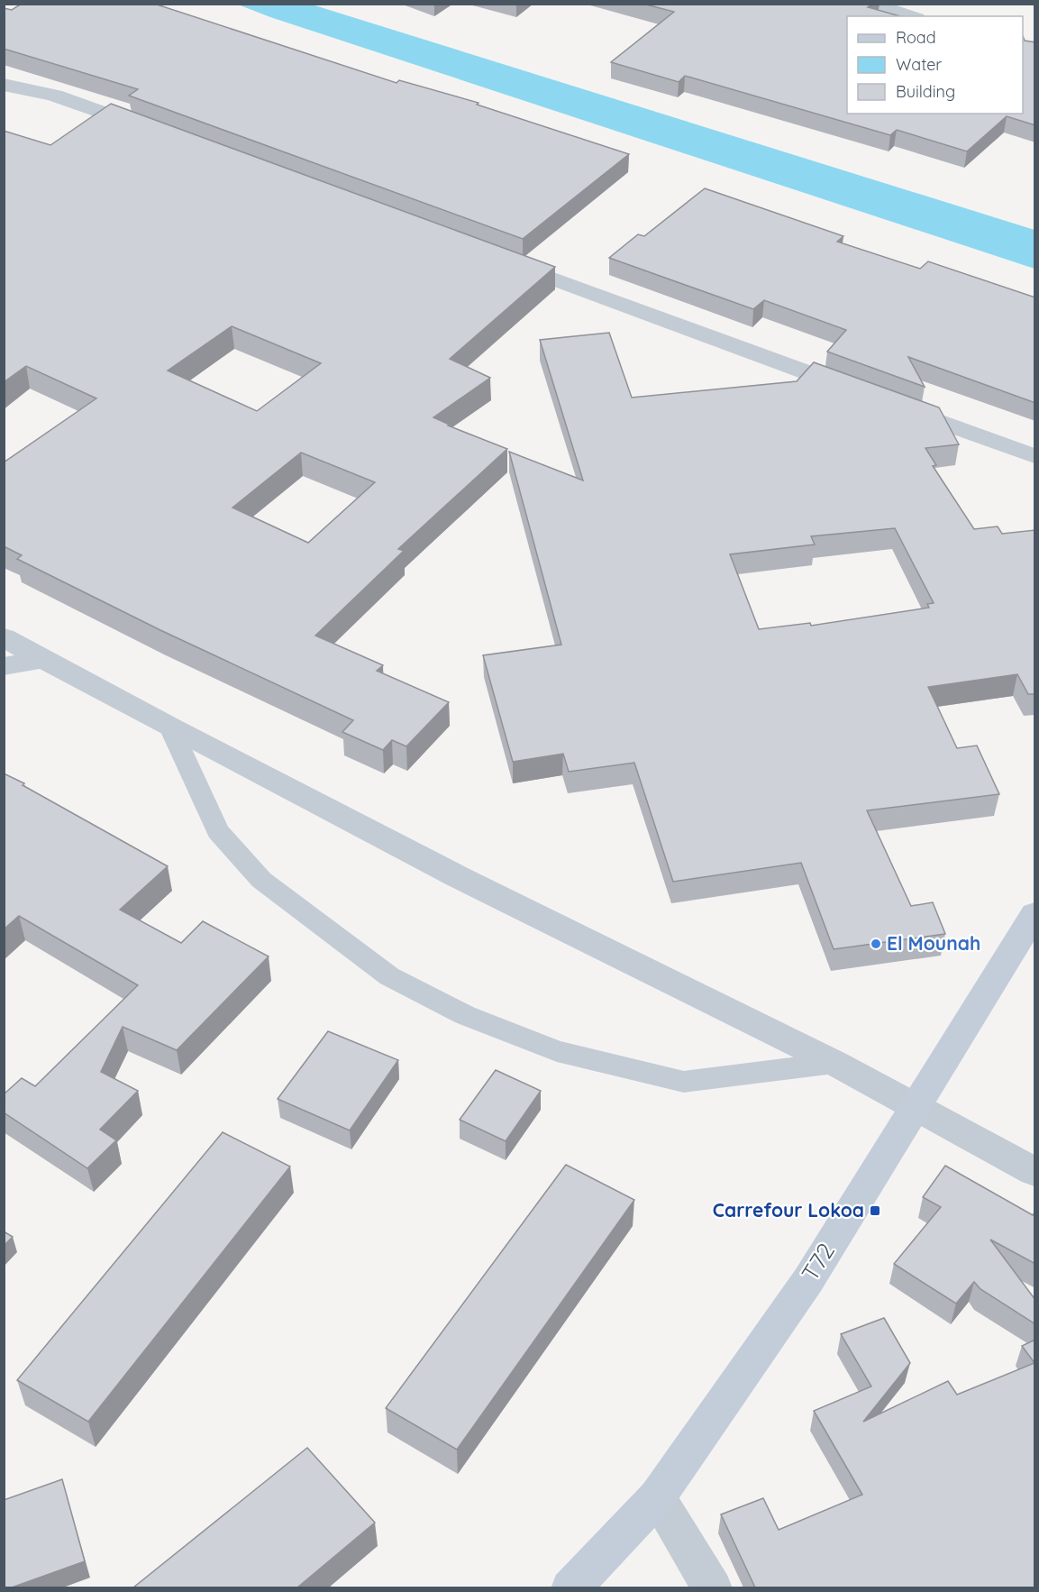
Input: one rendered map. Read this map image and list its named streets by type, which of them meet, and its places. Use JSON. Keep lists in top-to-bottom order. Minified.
{"streets":{"street":["T72"]},"places":{"other":["El Mounah"],"transit":["Carrefour Lokoa"]},"legend":["Road","Water","Building"]}
